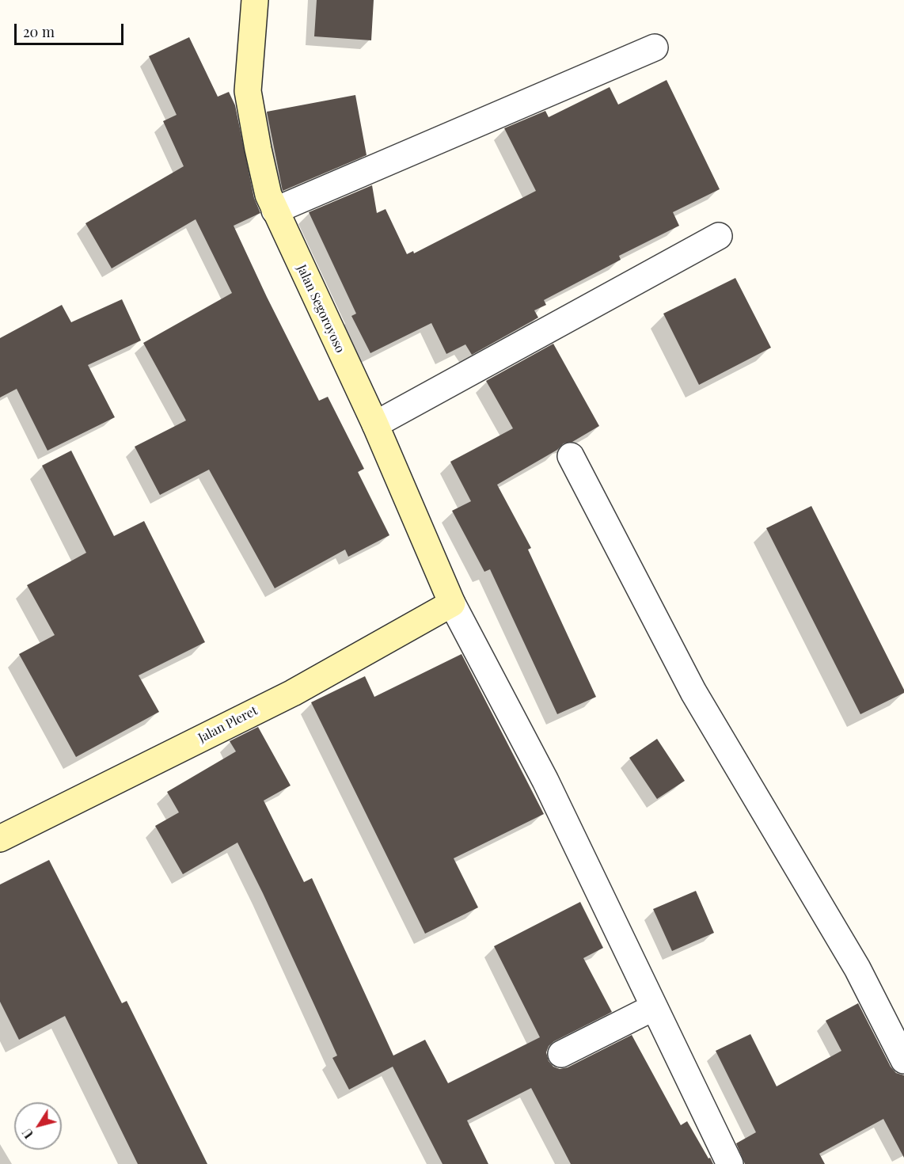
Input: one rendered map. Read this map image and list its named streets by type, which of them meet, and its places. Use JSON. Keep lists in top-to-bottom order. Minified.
{"streets":{"main road":["Jalan Segoroyoso","Jalan Pleret"]},"crossings":[["Jalan Segoroyoso","Jalan Pleret"]],"scale_bar":"20 m","north":"bottom left"}
